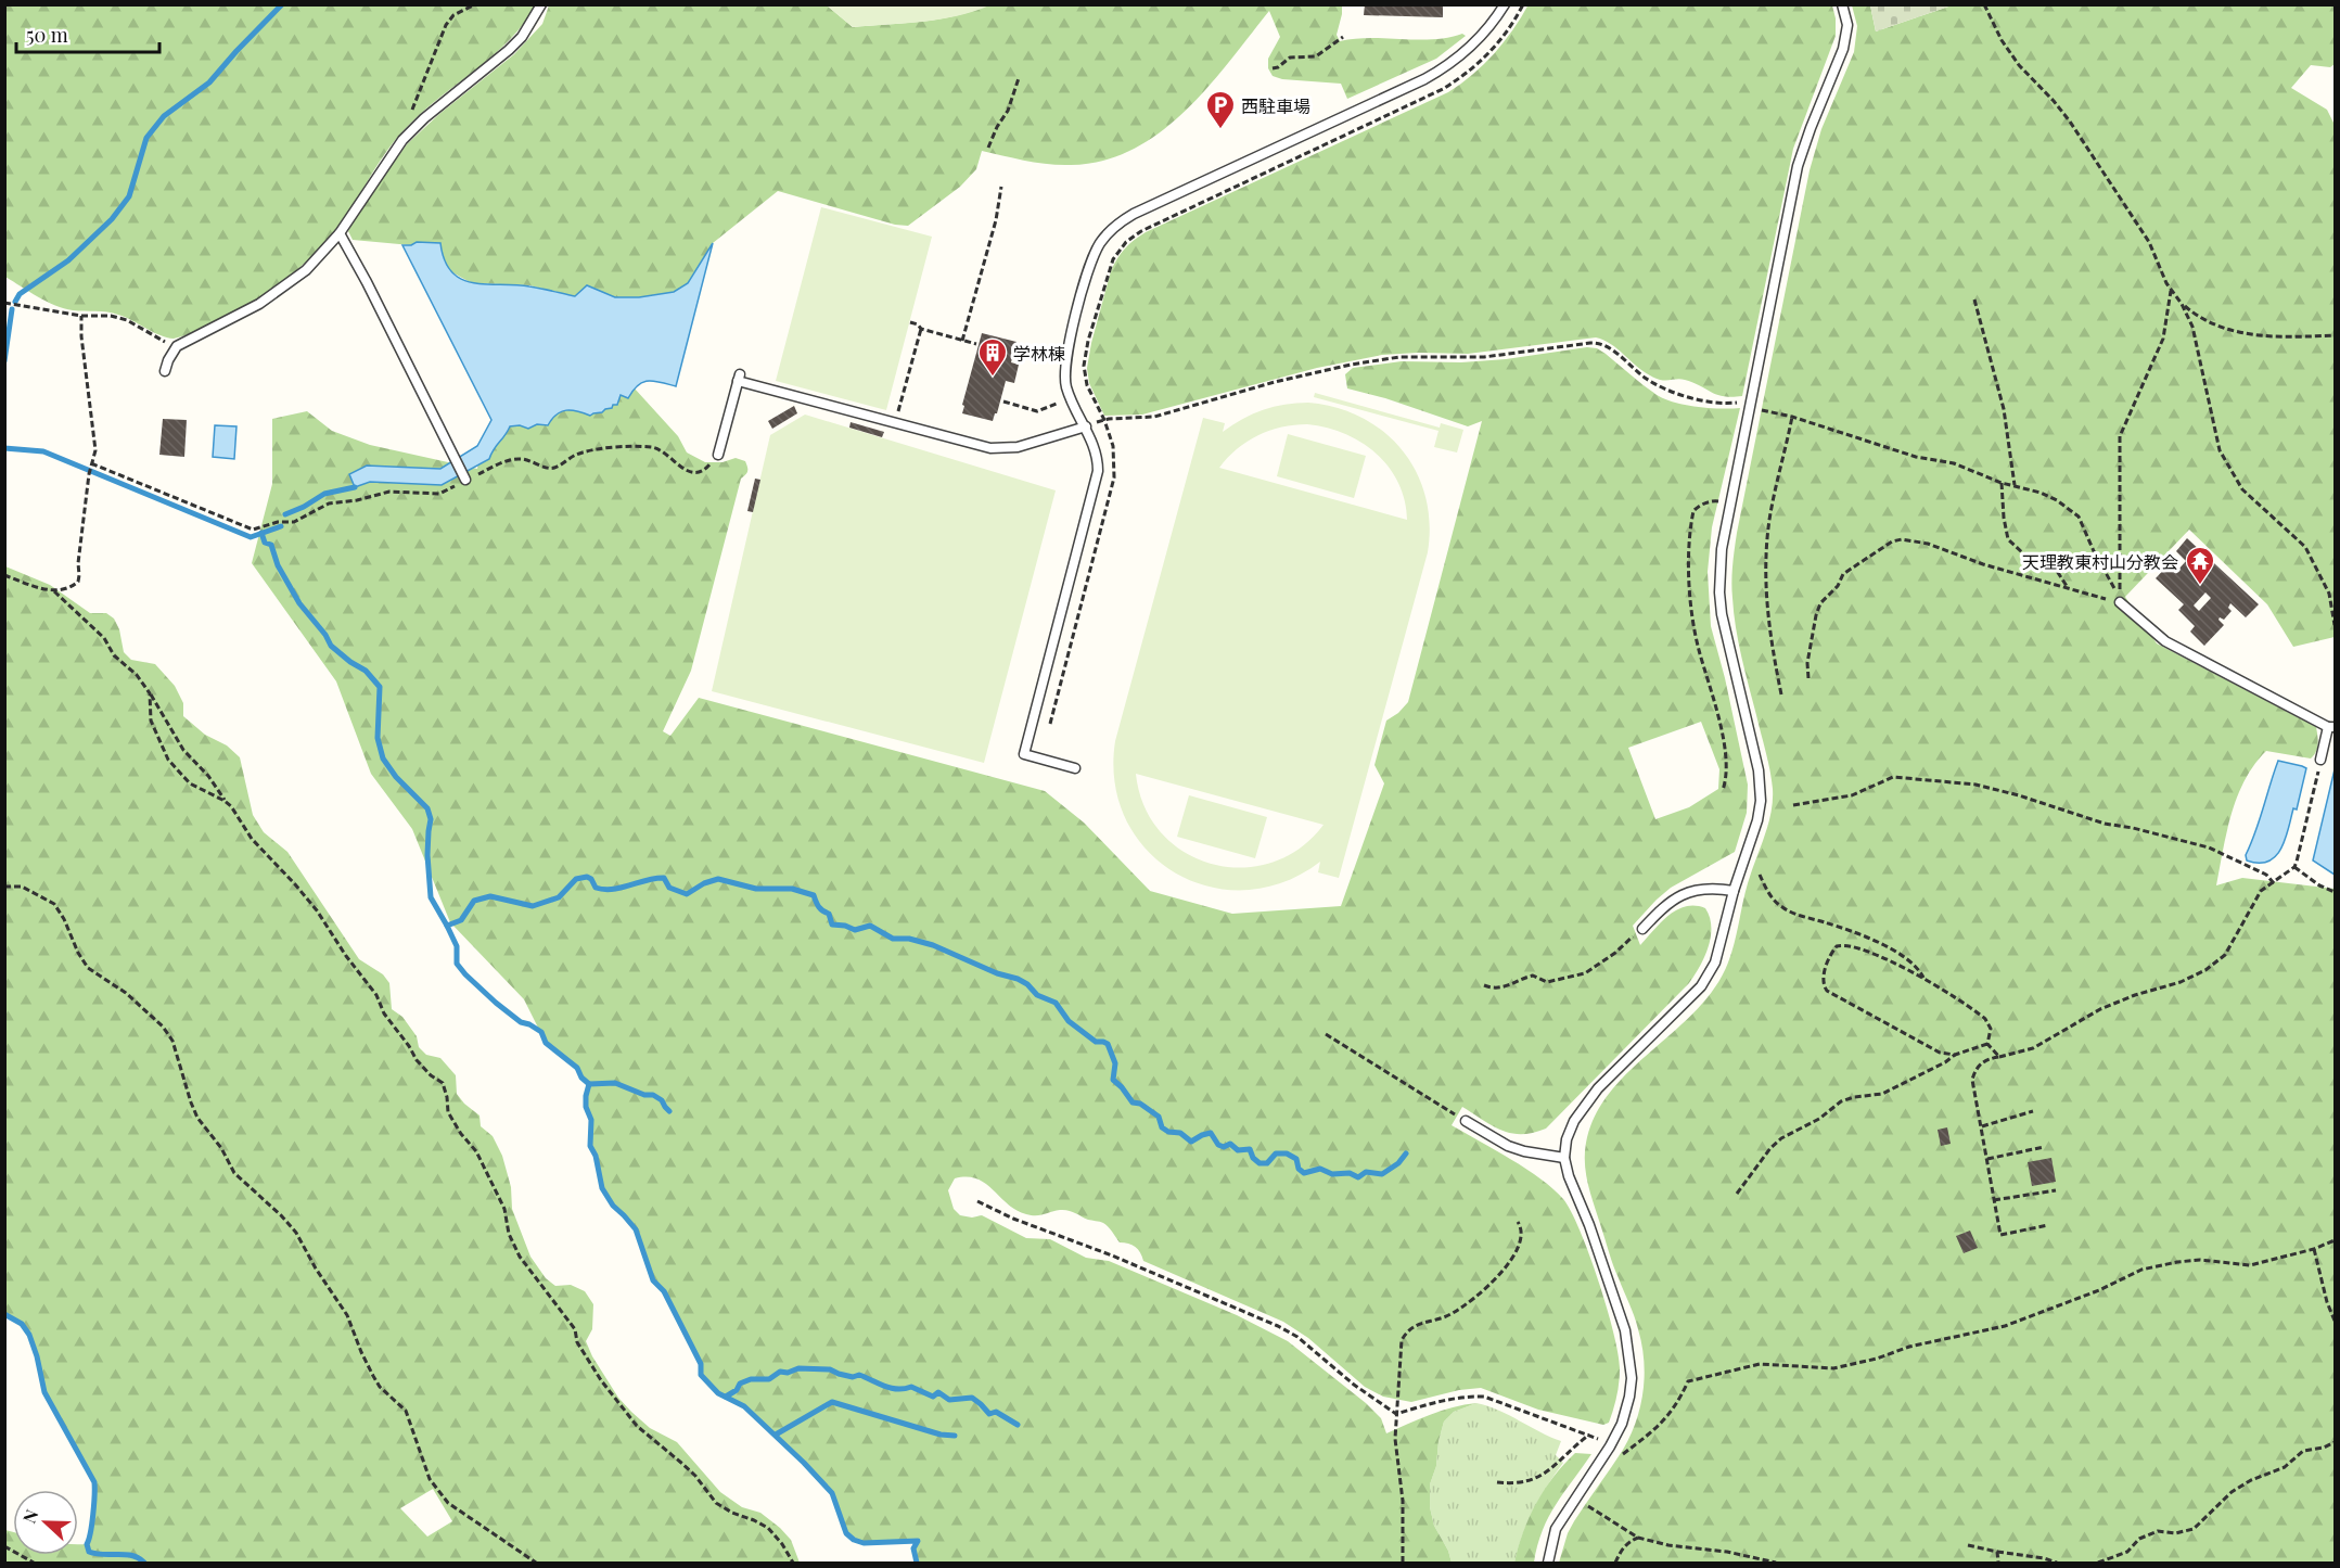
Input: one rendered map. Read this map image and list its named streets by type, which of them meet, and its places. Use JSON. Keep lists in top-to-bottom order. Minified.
{"places":{"parking":["西駐車場"],"building":["学林棟"],"temple":["天理教東村山分教会"]},"scale_bar":"50 m","north":"left"}
